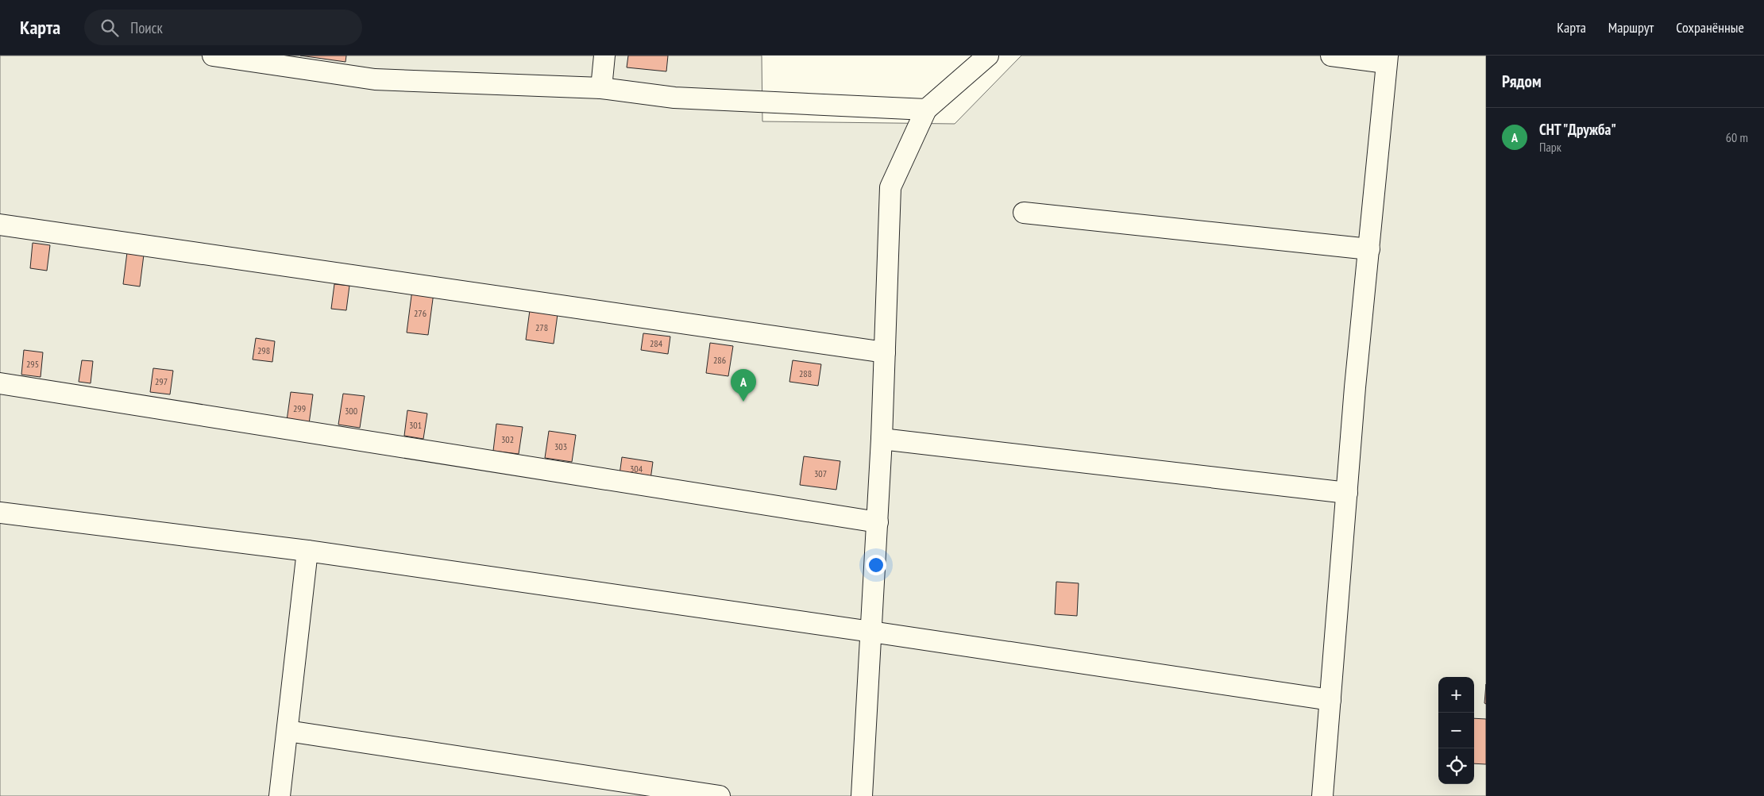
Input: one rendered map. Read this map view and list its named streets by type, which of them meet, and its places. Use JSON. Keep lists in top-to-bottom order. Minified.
{"house_numbers":["276","278","284","298","286","295","288","297","299","300","301","302","303","304","307"],"page":{"header":"Карта","search":"Поиск","nav":["Карта","Маршрут","Сохранённые"],"heading":"Рядом","list":[{"mark":"A","name":"СНТ \"Дружба\"","note":"Парк","value":"60 m"}],"pins":"A","map_buttons":["+","−"]}}
